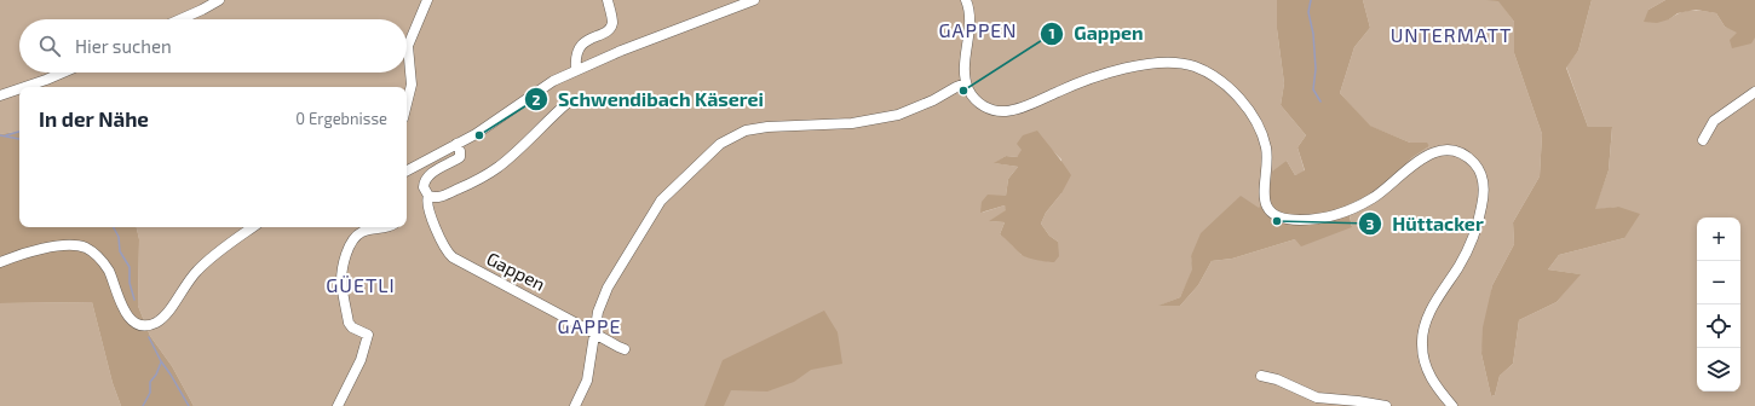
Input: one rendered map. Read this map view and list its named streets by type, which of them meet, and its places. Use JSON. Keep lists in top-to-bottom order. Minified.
{"streets":{"street":["Gappen"]},"districts":["GAPPEN","UNTERMATT","GÜETLI","GAPPE"],"places":["Gappen","Schwendibach Käserei","Hüttacker"],"page":{"search":"Hier suchen","heading":["In der Nähe","0 Ergebnisse"],"map_buttons":["+","−"]}}
